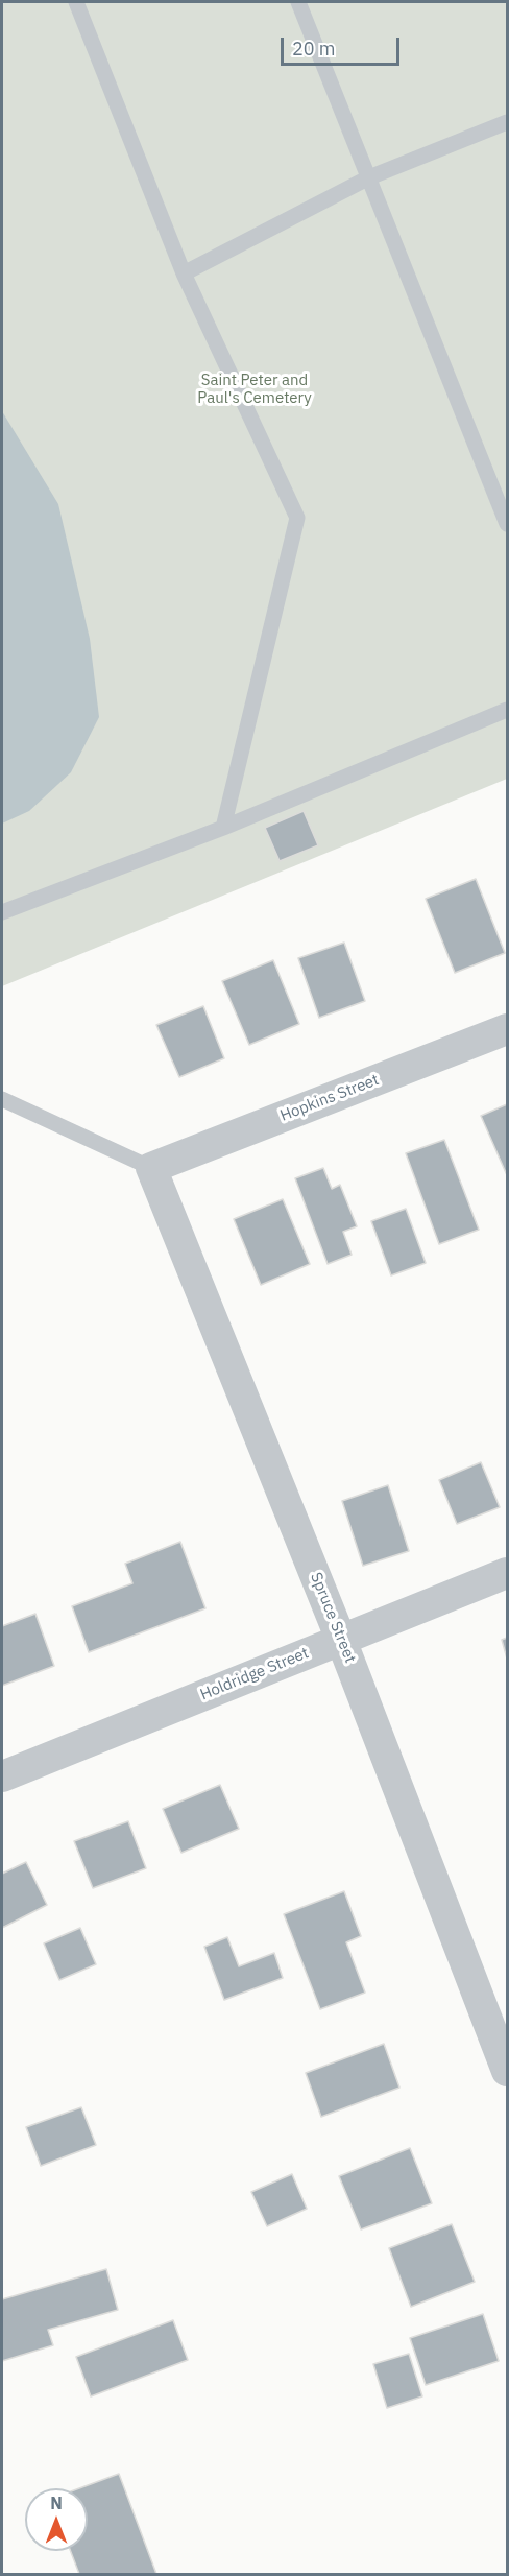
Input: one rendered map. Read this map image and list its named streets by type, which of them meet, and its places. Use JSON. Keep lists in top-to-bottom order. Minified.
{"streets":{"street":["Hopkins Street","Spruce Street","Holdridge Street"]},"crossings":[["Hopkins Street","Spruce Street"],["Spruce Street","Holdridge Street"]],"parks":["Saint Peter and Paul's Cemetery"],"scale_bar":"20 m","north":"top"}
